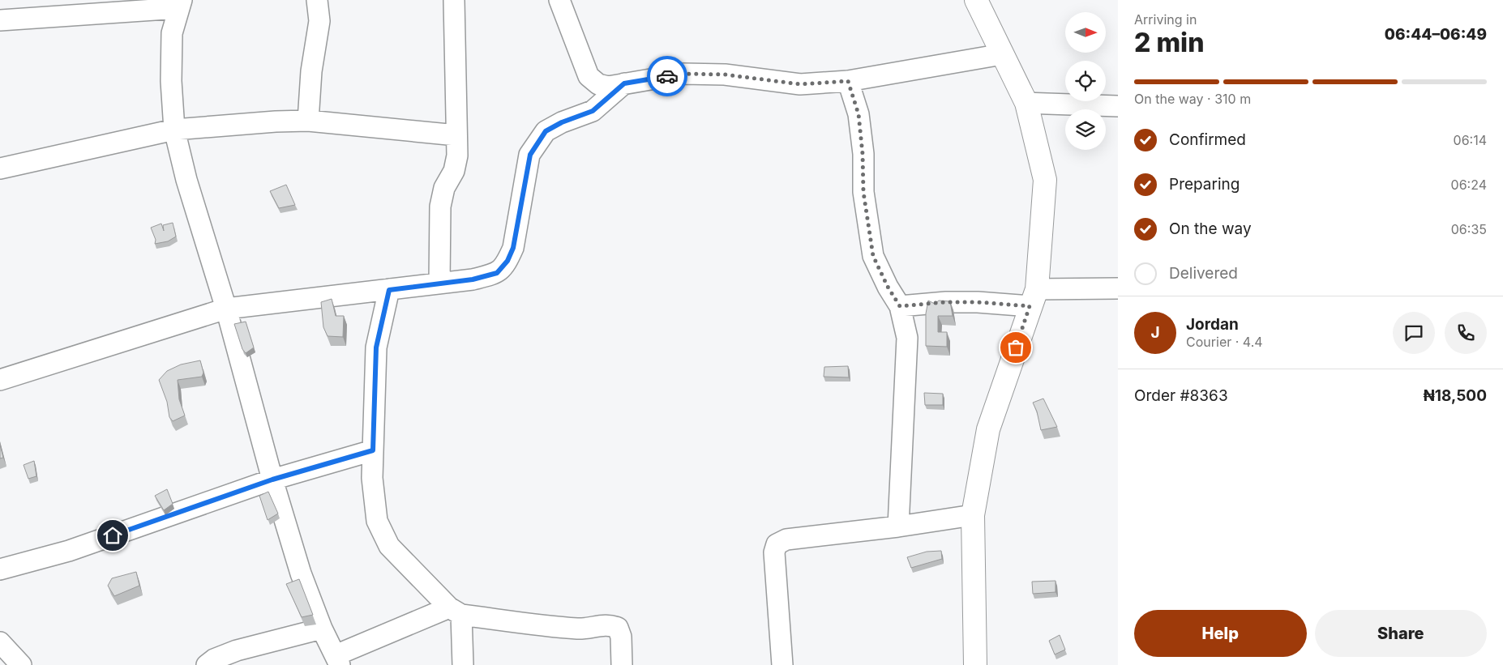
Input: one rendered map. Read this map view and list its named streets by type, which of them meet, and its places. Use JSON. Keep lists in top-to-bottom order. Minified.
{"north":"right","page":{"heading":["2 min","Arriving in","06:44–06:49"],"panel":["Jordan","Courier · 4.4","Order #8363","₦18,500"],"bar":"On the way · 310 m","list":[["Confirmed","06:14"],["Preparing","06:24"],["On the way","06:35"],"Delivered"],"round":"J","buttons":["Help","Share"]}}
